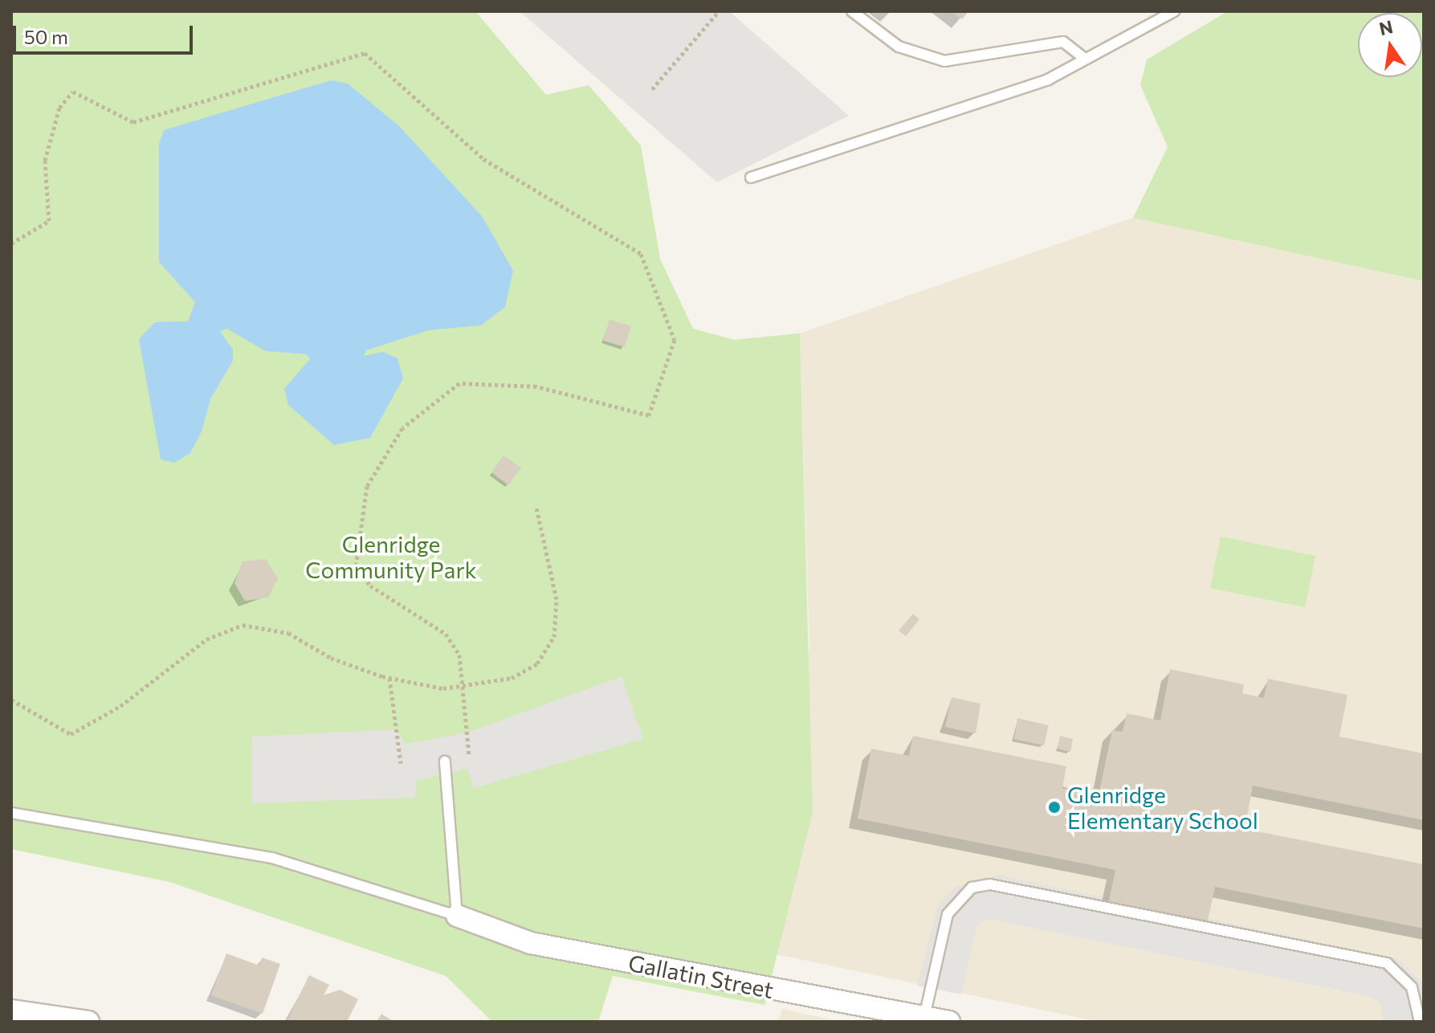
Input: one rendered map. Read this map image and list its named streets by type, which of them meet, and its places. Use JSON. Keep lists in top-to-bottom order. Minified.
{"streets":{"street":["Gallatin Street"]},"parks":["Glenridge Community Park"],"places":["Glenridge Elementary School"],"scale_bar":"50 m","north":"top"}
